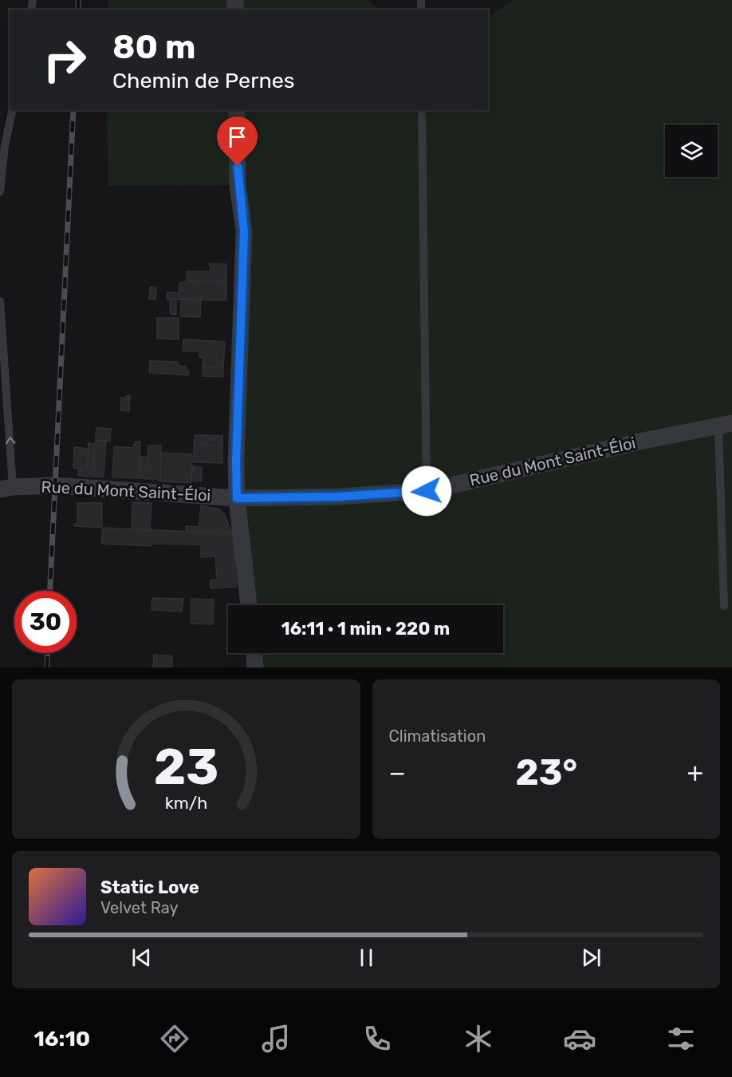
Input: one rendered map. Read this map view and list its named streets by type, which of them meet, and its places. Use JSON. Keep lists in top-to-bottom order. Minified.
{"streets":{"street":["Rue du Mont Saint-Éloi"]},"page":{"turn":["80 m","Chemin de Pernes"],"limit":"30","trip":"16:11 · 1 min · 220 m","tile":"Climatisation","heat":["−","23°","+"],"song":["Static Love","Velvet Ray"],"tabs":"16:10","gauge":["23","km/h"]}}
